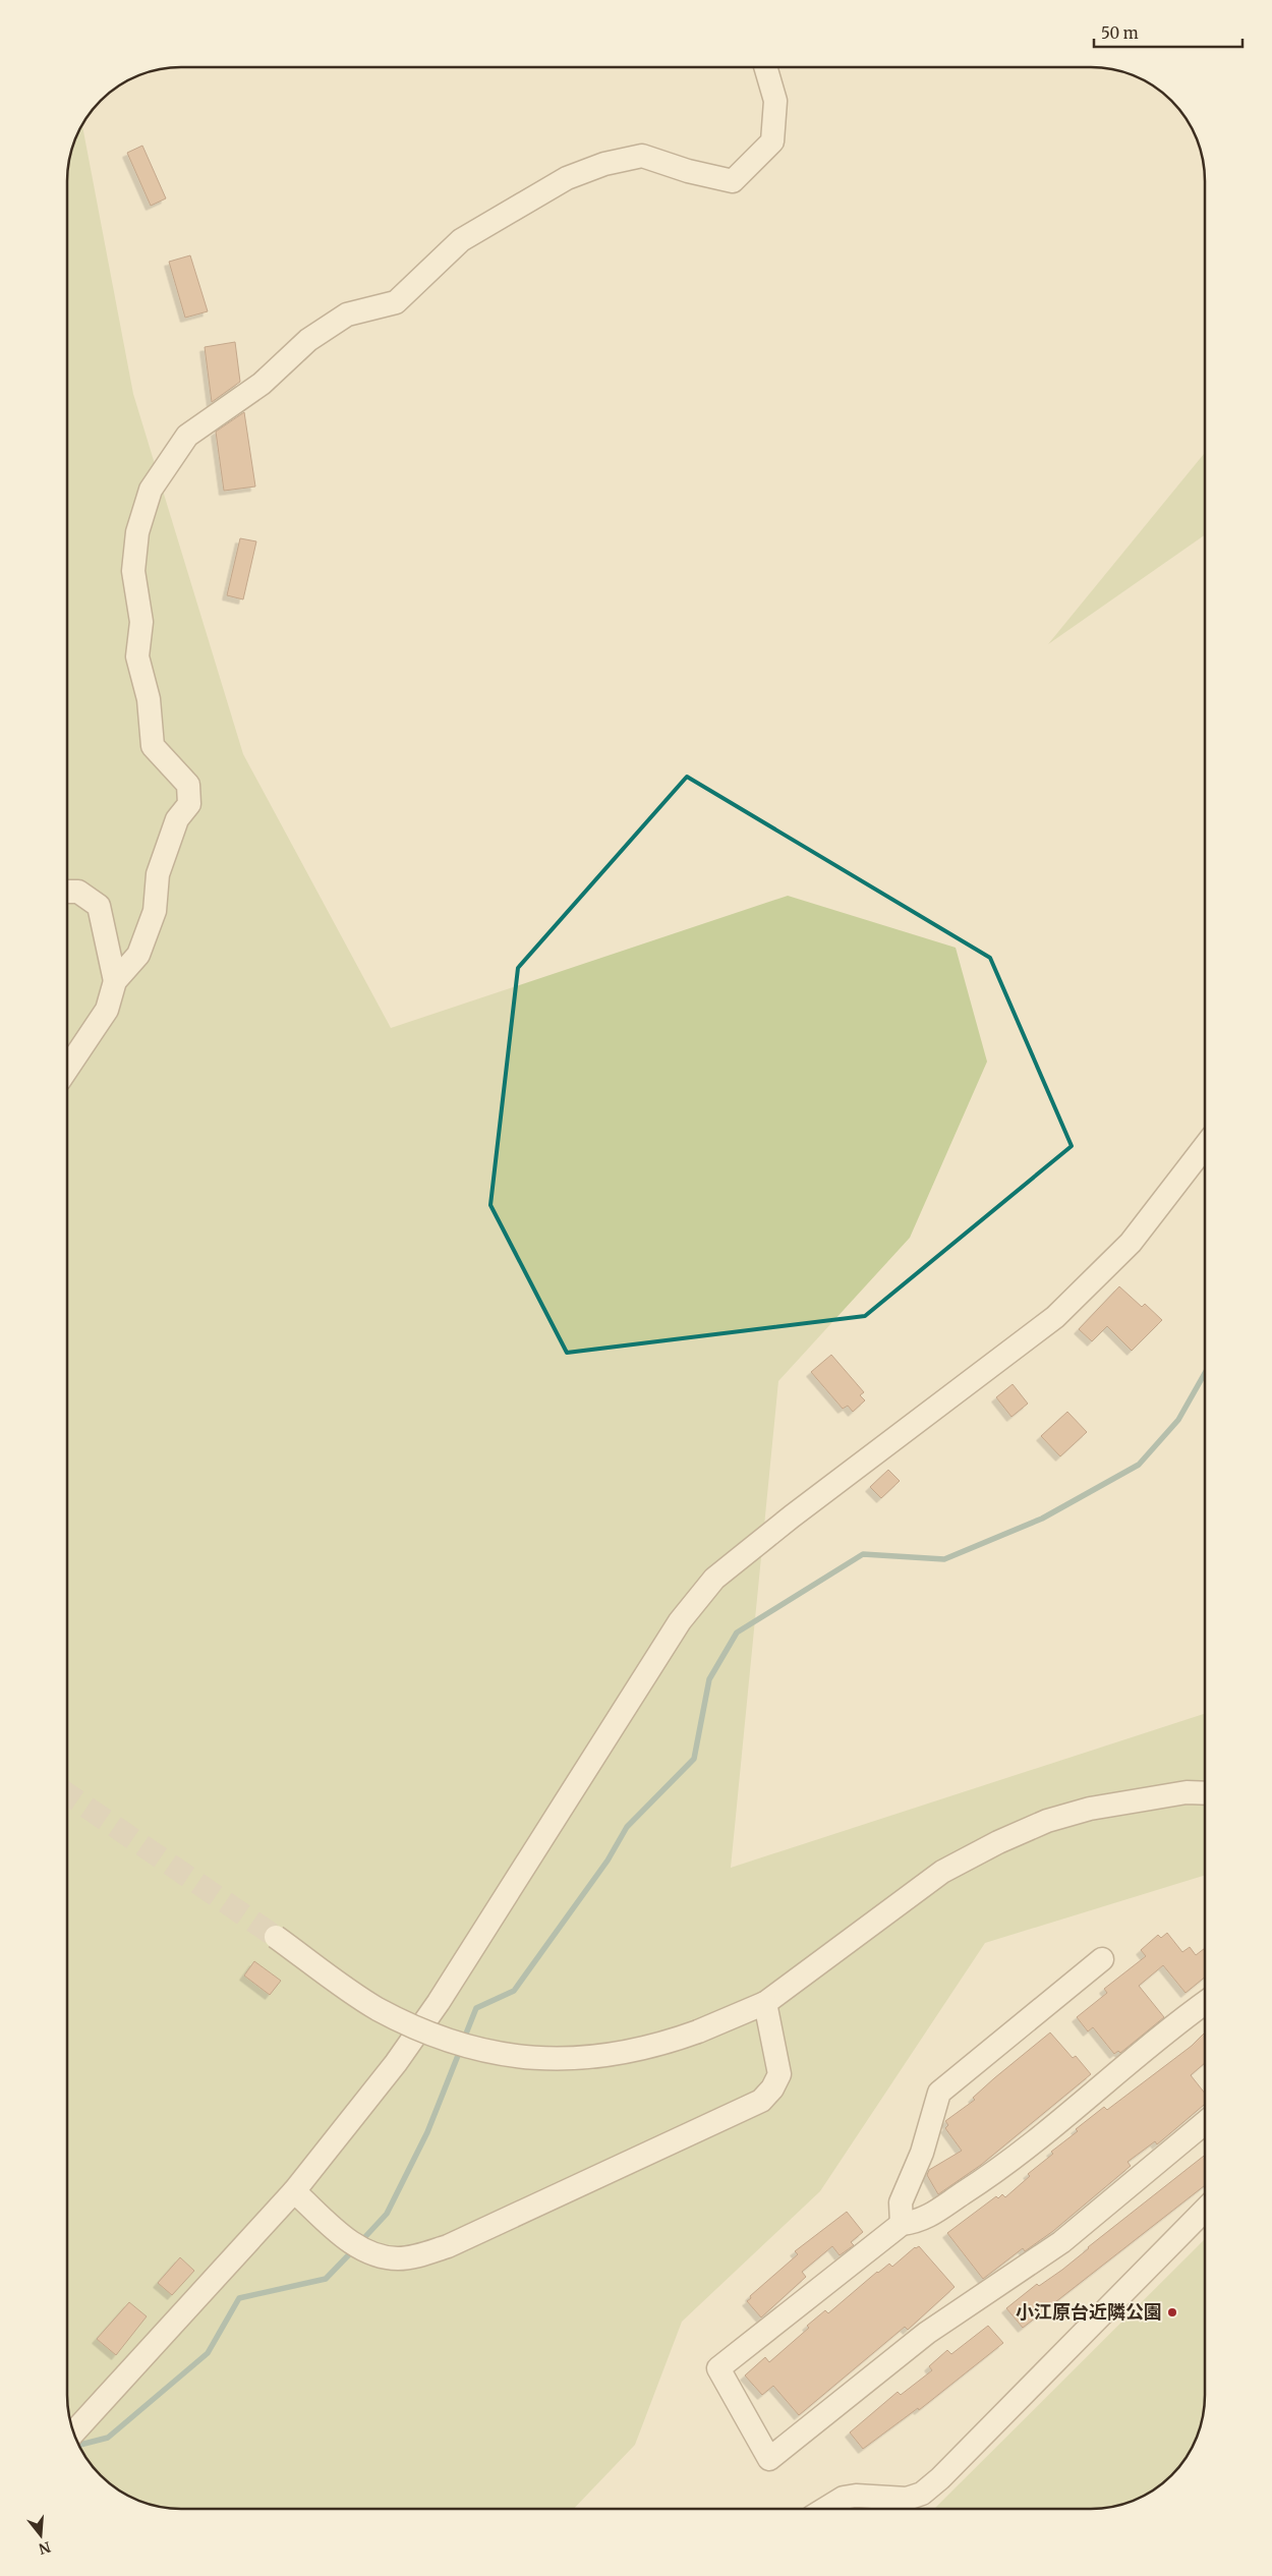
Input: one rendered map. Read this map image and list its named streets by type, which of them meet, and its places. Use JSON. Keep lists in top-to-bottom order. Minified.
{"places":["小江原台近隣公園"],"scale_bar":"50 m","north":"bottom"}
